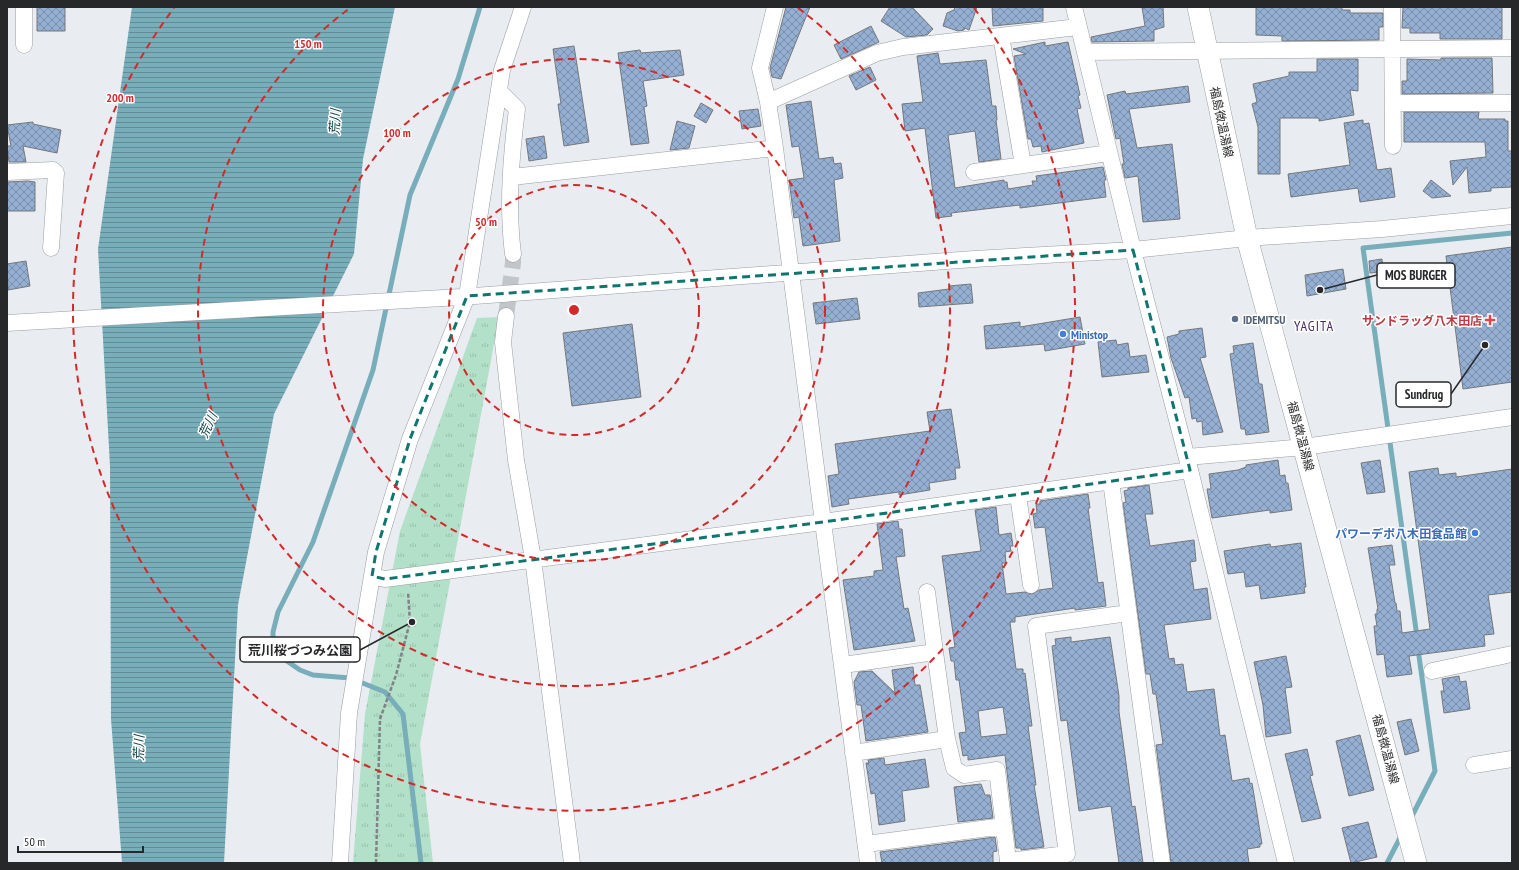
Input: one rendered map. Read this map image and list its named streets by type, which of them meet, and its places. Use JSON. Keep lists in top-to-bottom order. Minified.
{"streets":{"main road":["福島微温湯線"]},"districts":["YAGITA"],"water":["荒川"],"places":{"other":["MOS BURGER","IDEMITSU","Ministop","Sundrug","パワーデポ八木田食品館","荒川桜づつみ公園"],"health":["サンドラッグ八木田店"]},"scale_bar":"50 m","rings":["150 m","200 m","100 m","50 m"]}
